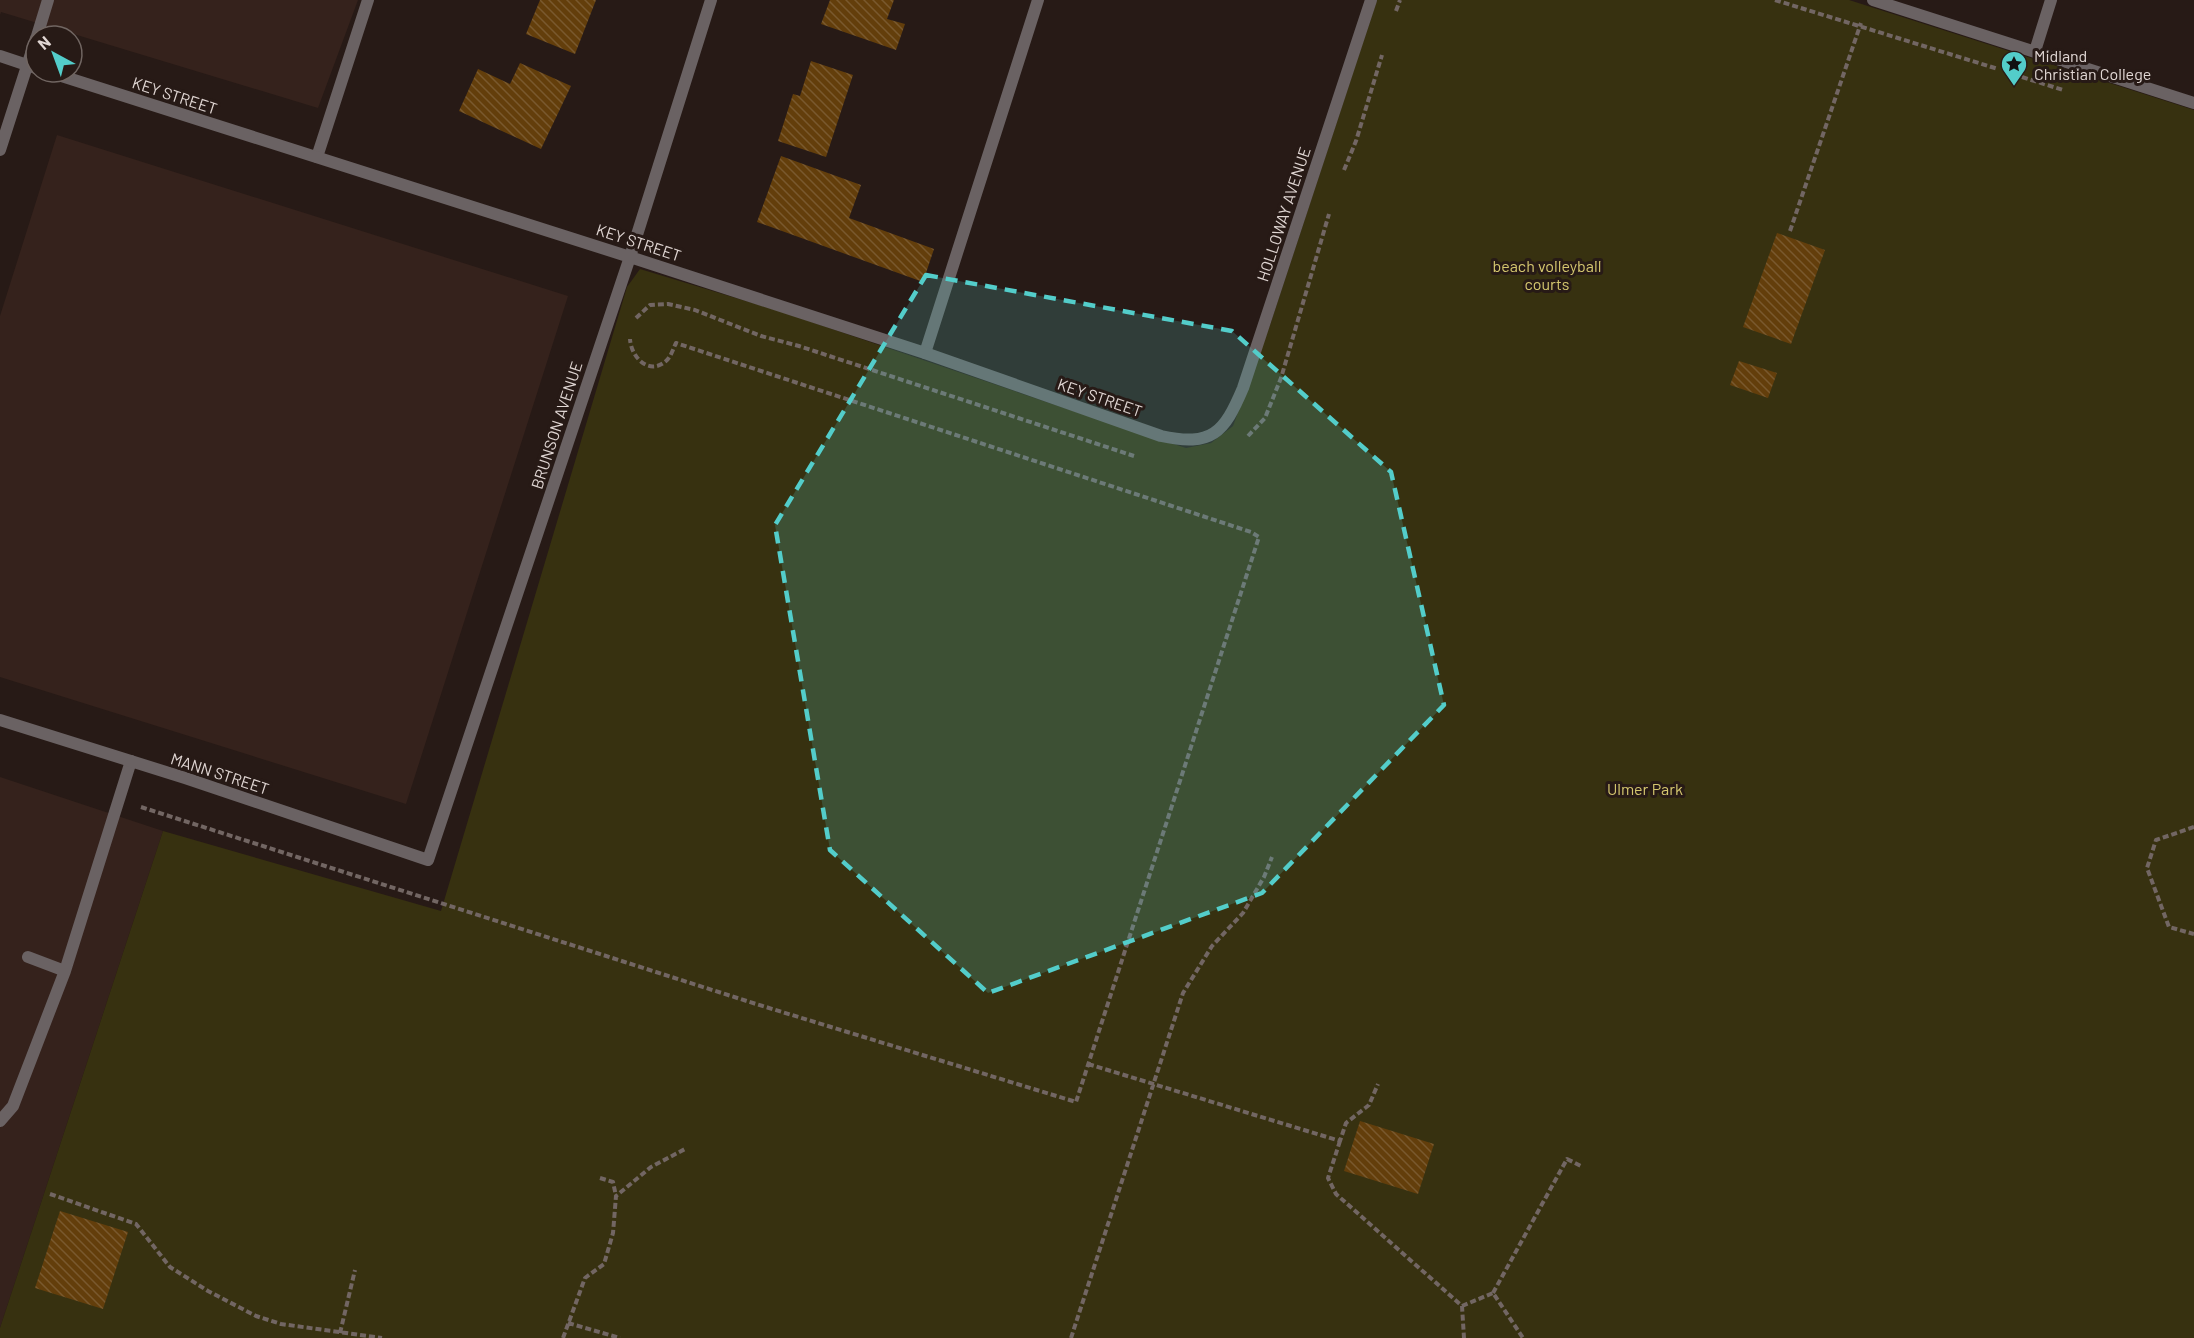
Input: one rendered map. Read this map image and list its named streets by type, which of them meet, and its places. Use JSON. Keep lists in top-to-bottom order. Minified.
{"streets":{"street":["KEY STREET","HOLLOWAY AVENUE","BRUNSON AVENUE","MANN STREET"]},"crossings":[["KEY STREET","HOLLOWAY AVENUE"],["KEY STREET","BRUNSON AVENUE"],["BRUNSON AVENUE","MANN STREET"]],"parks":["beach volleyball courts","Ulmer Park"],"places":{"place":["Midland Christian College"]},"north":"top left"}
